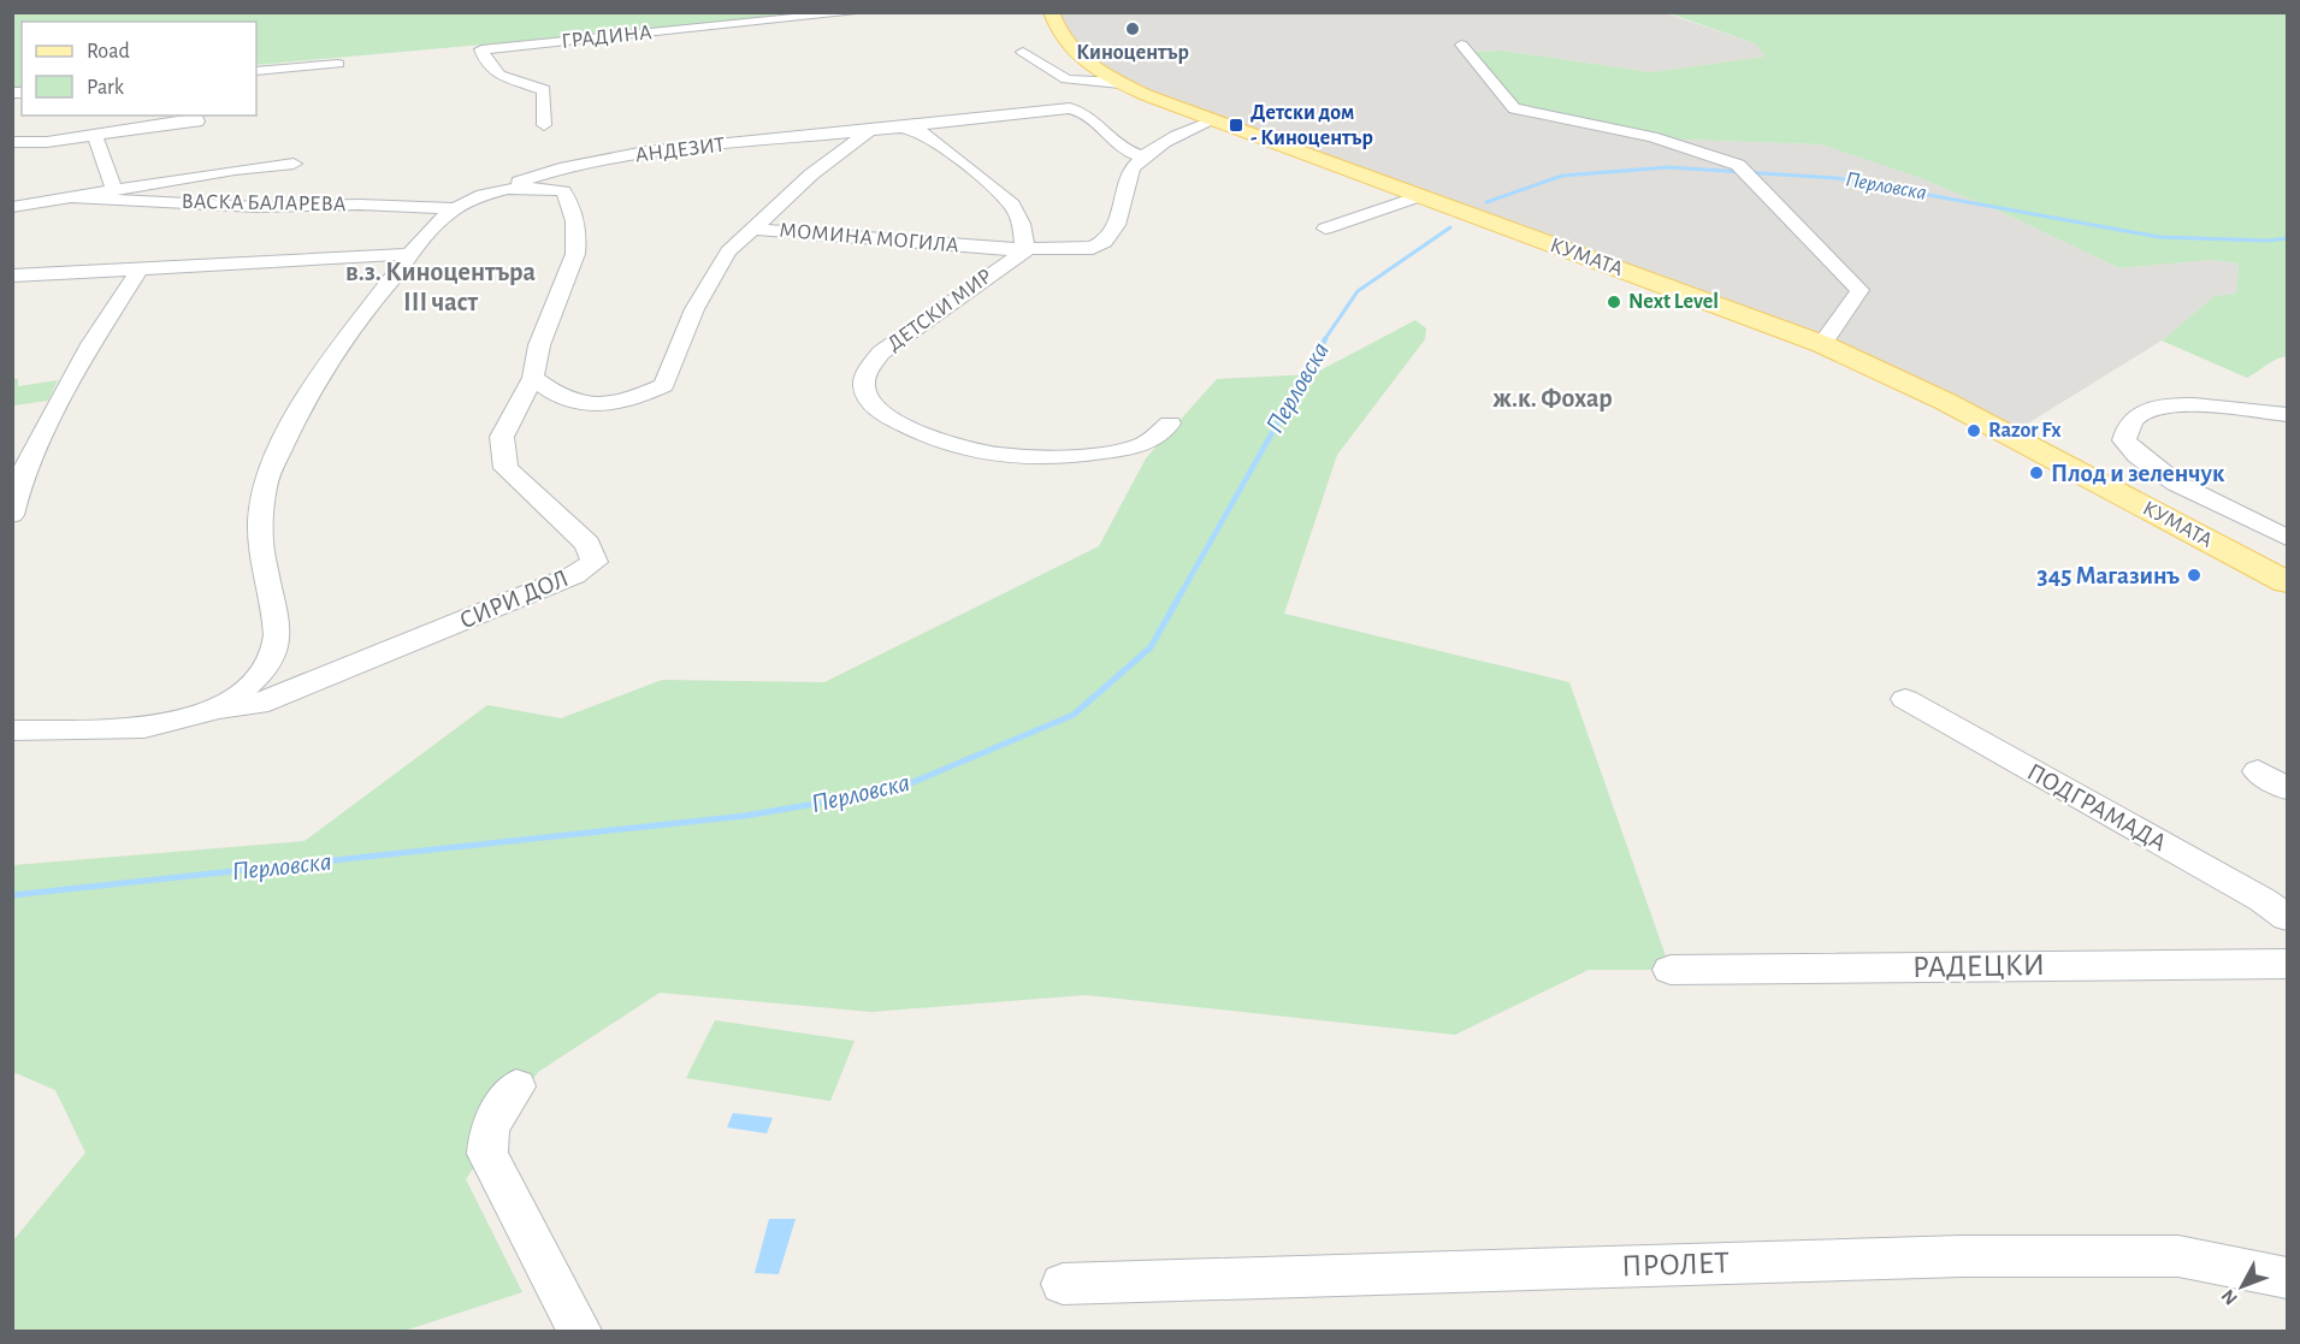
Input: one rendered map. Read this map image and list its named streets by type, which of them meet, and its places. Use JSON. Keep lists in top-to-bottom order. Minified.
{"streets":{"main road":["КУМАТА"],"street":["ГРАДИНА","АНДЕЗИТ","ВАСКА БАЛАРЕВА","МОМИНА МОГИЛА","ДЕТСКИ МИР","СИРИ ДОЛ","ПОДГРАМАДА","РАДЕЦКИ","ПРОЛЕТ"]},"crossings":[["АНДЕЗИТ","ВАСКА БАЛАРЕВА"],["МОМИНА МОГИЛА","ДЕТСКИ МИР"]],"districts":["в.з. Киноцентъра ІІІ част","ж.к. Фохар"],"water":["Перловска"],"places":{"other":["Киноцентър","Next Level","Razor Fx","Плод и зеленчук","345 Магазинъ"],"transit":["Детски дом - Киноцентър"]},"legend":["Road","Park"],"north":"bottom left"}
